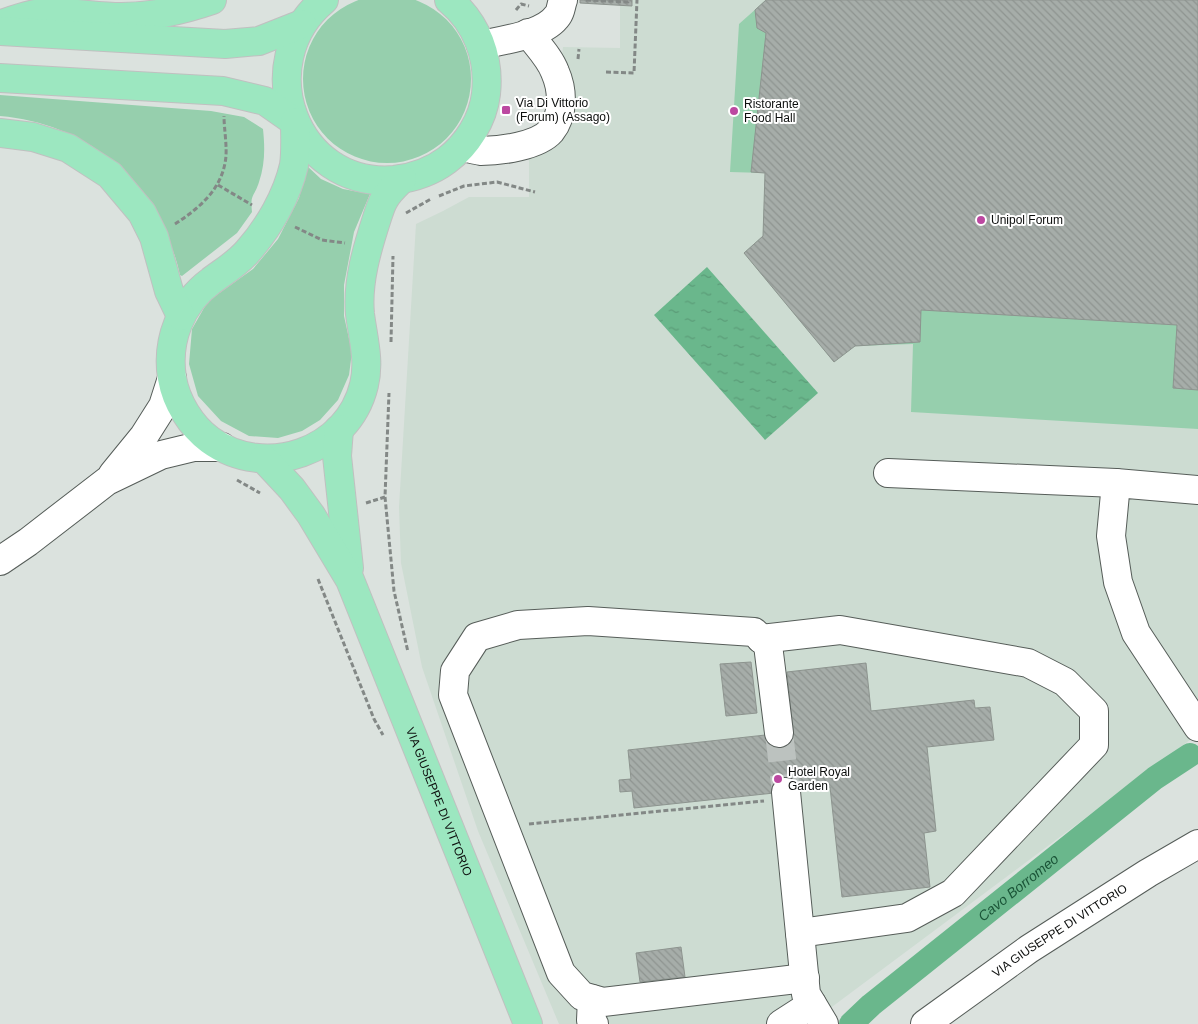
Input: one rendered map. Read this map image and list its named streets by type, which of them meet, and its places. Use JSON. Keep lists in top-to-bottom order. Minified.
{"streets":{"main road":["VIA GIUSEPPE DI VITTORIO"]},"water":["Cavo Borromeo"],"places":{"transit":["Via Di Vittorio (Forum) (Assago)"],"other":["Ristorante Food Hall","Unipol Forum","Hotel Royal Garden"]}}
